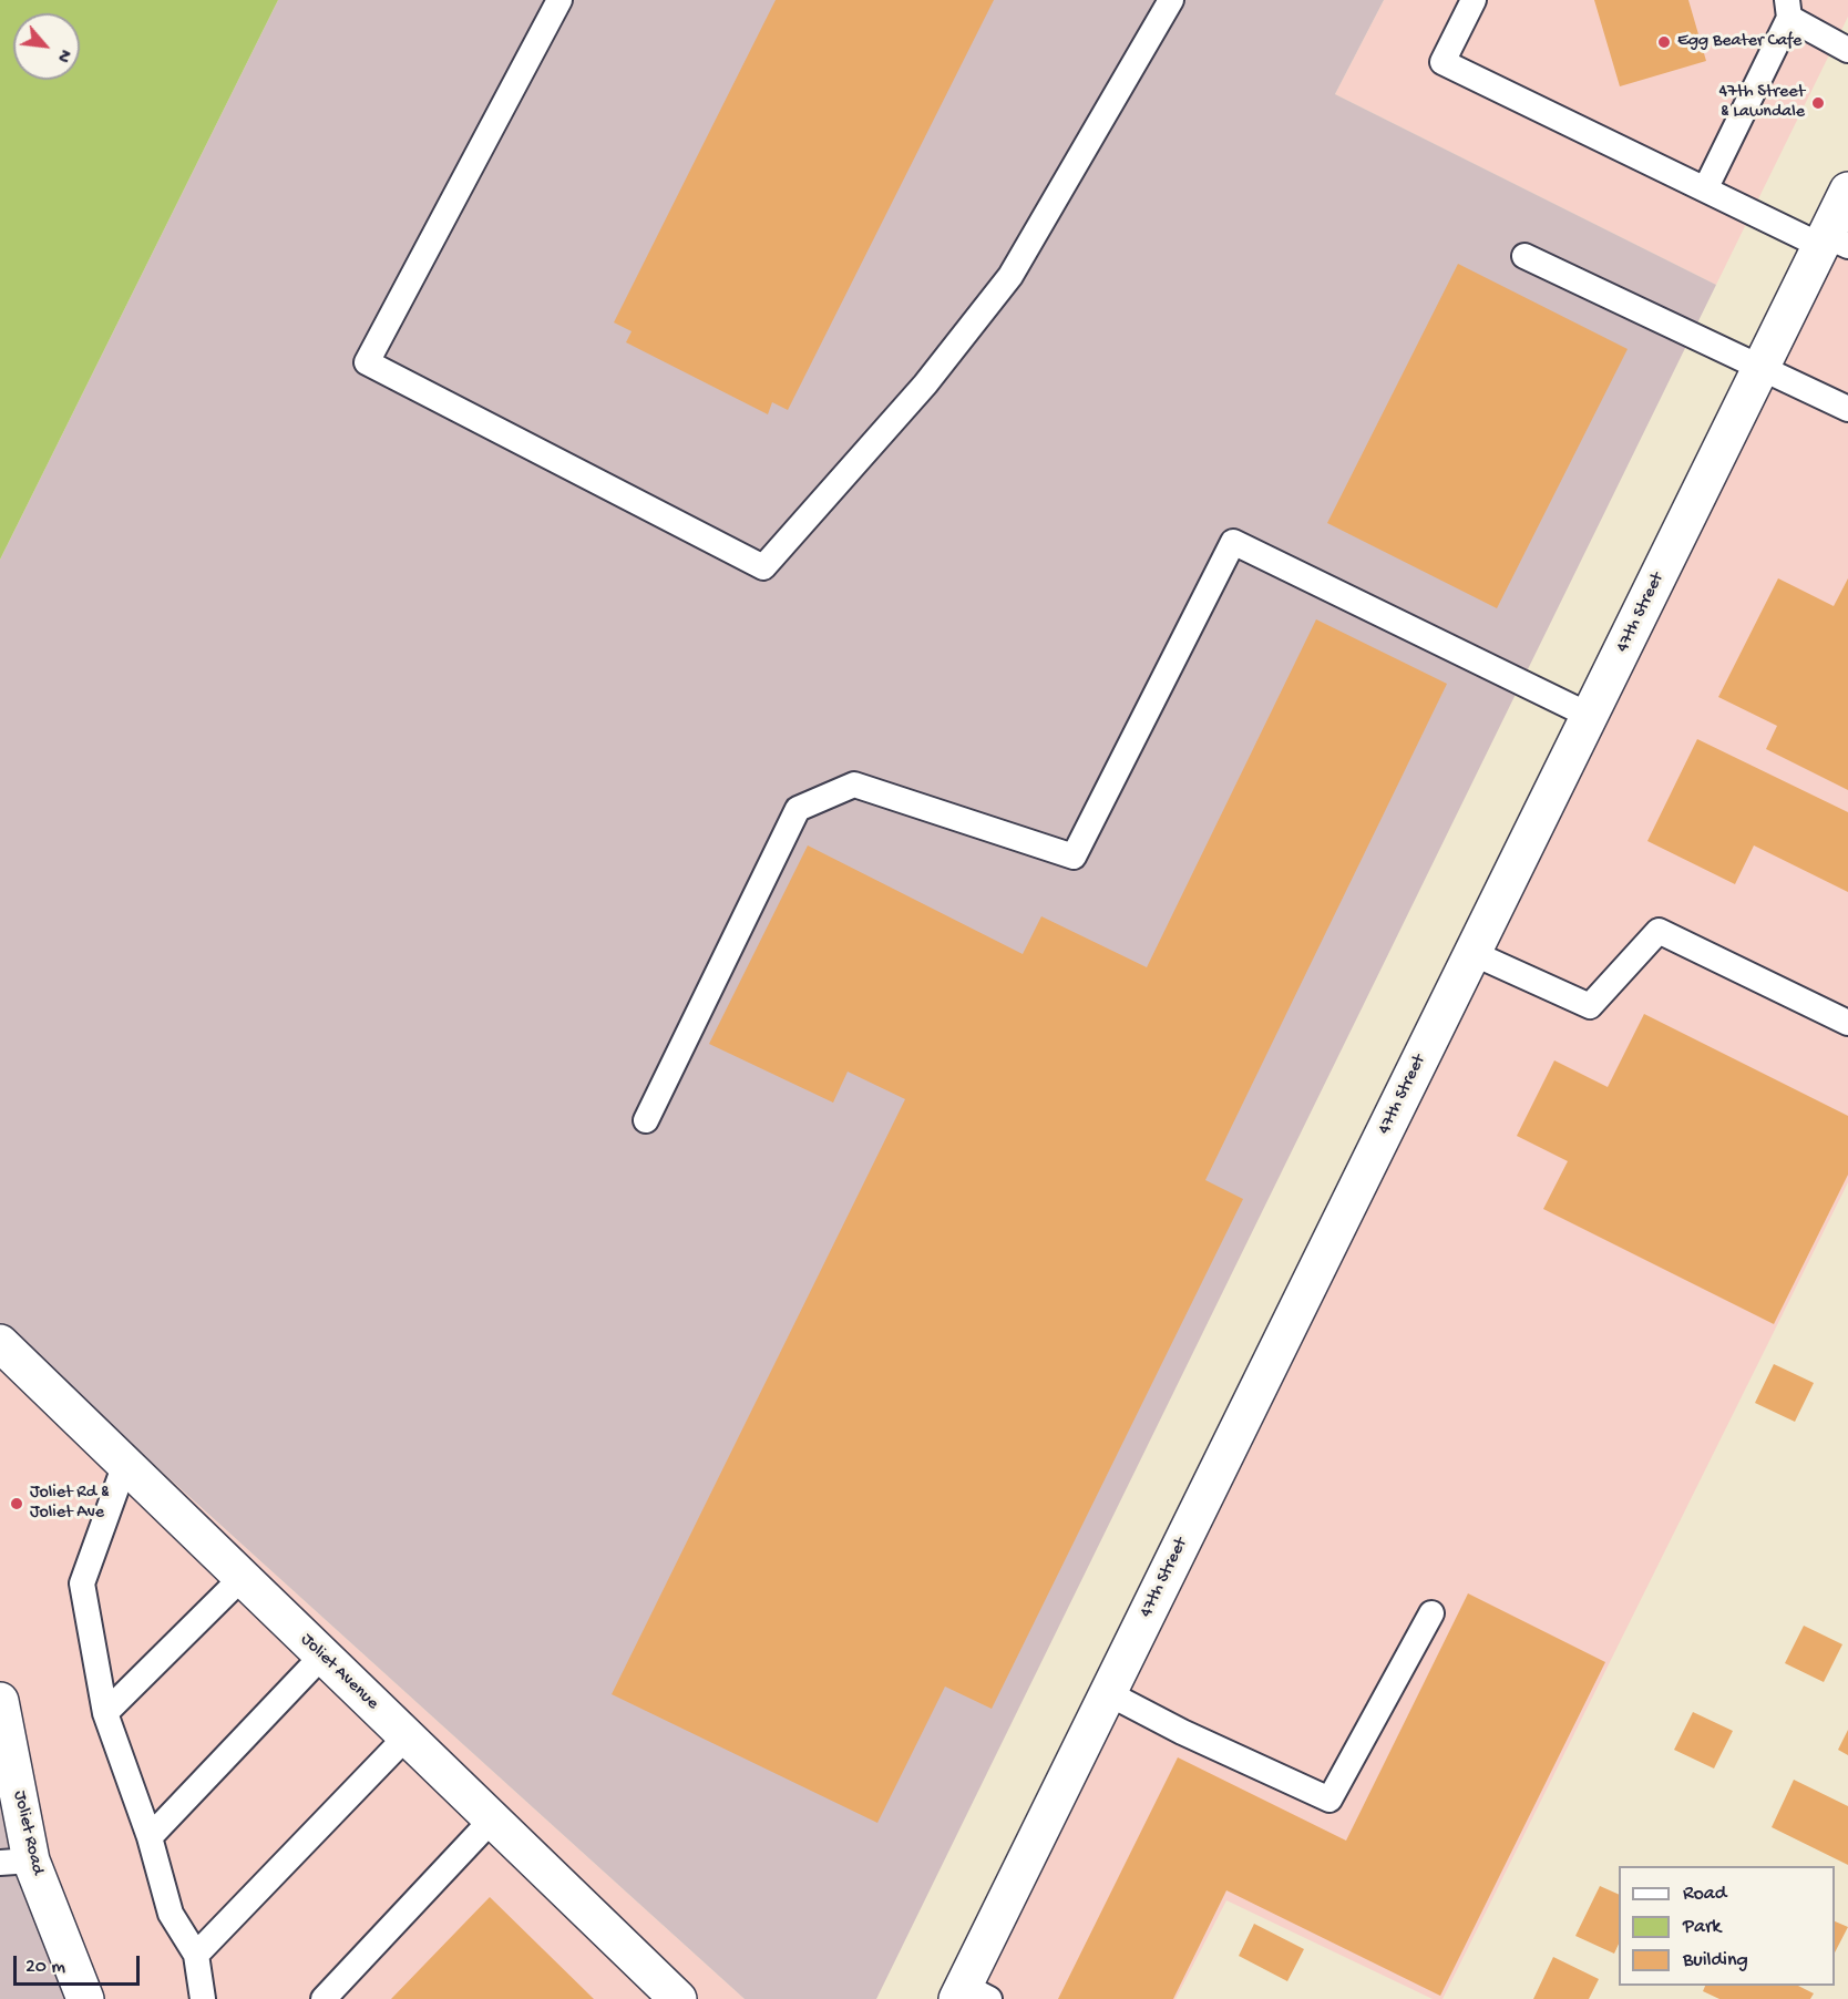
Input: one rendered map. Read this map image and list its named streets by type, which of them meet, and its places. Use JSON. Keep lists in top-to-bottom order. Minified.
{"streets":{"main road":["47th Street","Joliet Avenue","Joliet Road"]},"places":["Egg Beater Cafe","47th Street & Lawndale","Joliet Rd & Joliet Ave"],"legend":["Road","Park","Building"],"scale_bar":"20 m","north":"bottom right"}
